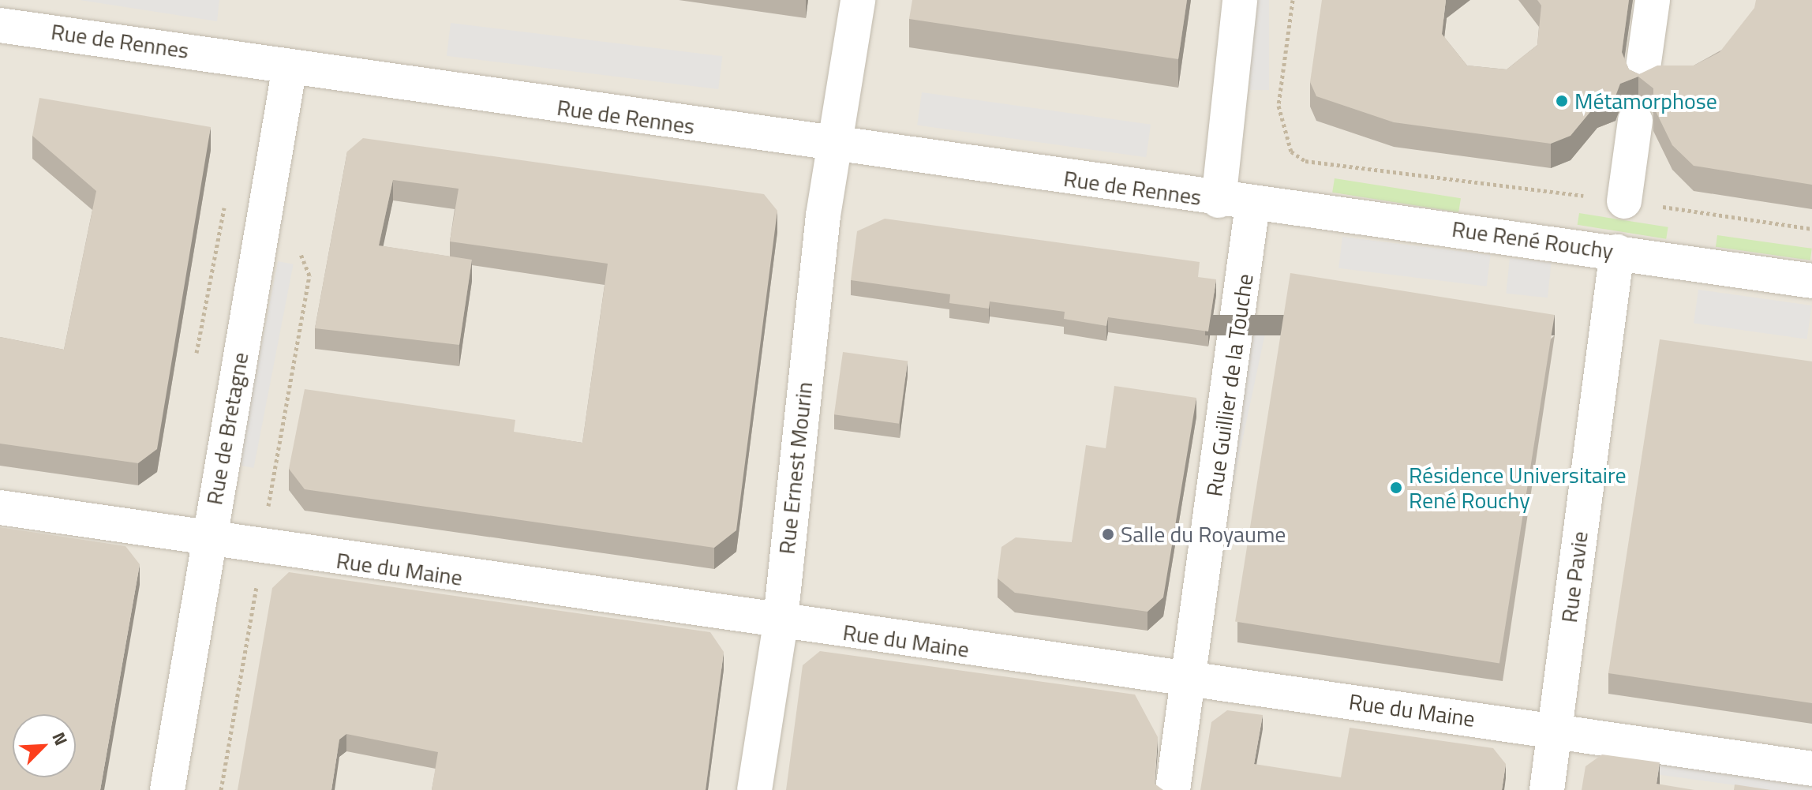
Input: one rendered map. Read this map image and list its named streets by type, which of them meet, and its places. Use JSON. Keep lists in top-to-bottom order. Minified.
{"streets":{"street":["Rue de Rennes","Rue René Rouchy","Rue Guillier de la Touche","Rue de Bretagne","Rue Ernest Mourin","Rue du Maine","Rue Pavie"]},"crossings":[["Rue de Rennes","Rue René Rouchy"],["Rue de Rennes","Rue Guillier de la Touche"],["Rue de Rennes","Rue de Bretagne"],["Rue de Rennes","Rue Ernest Mourin"],["Rue René Rouchy","Rue Guillier de la Touche"],["Rue René Rouchy","Rue Pavie"],["Rue Guillier de la Touche","Rue du Maine"],["Rue de Bretagne","Rue du Maine"],["Rue Ernest Mourin","Rue du Maine"],["Rue du Maine","Rue Pavie"]],"places":["Métamorphose","Résidence Universitaire René Rouchy","Salle du Royaume"],"north":"top right"}
